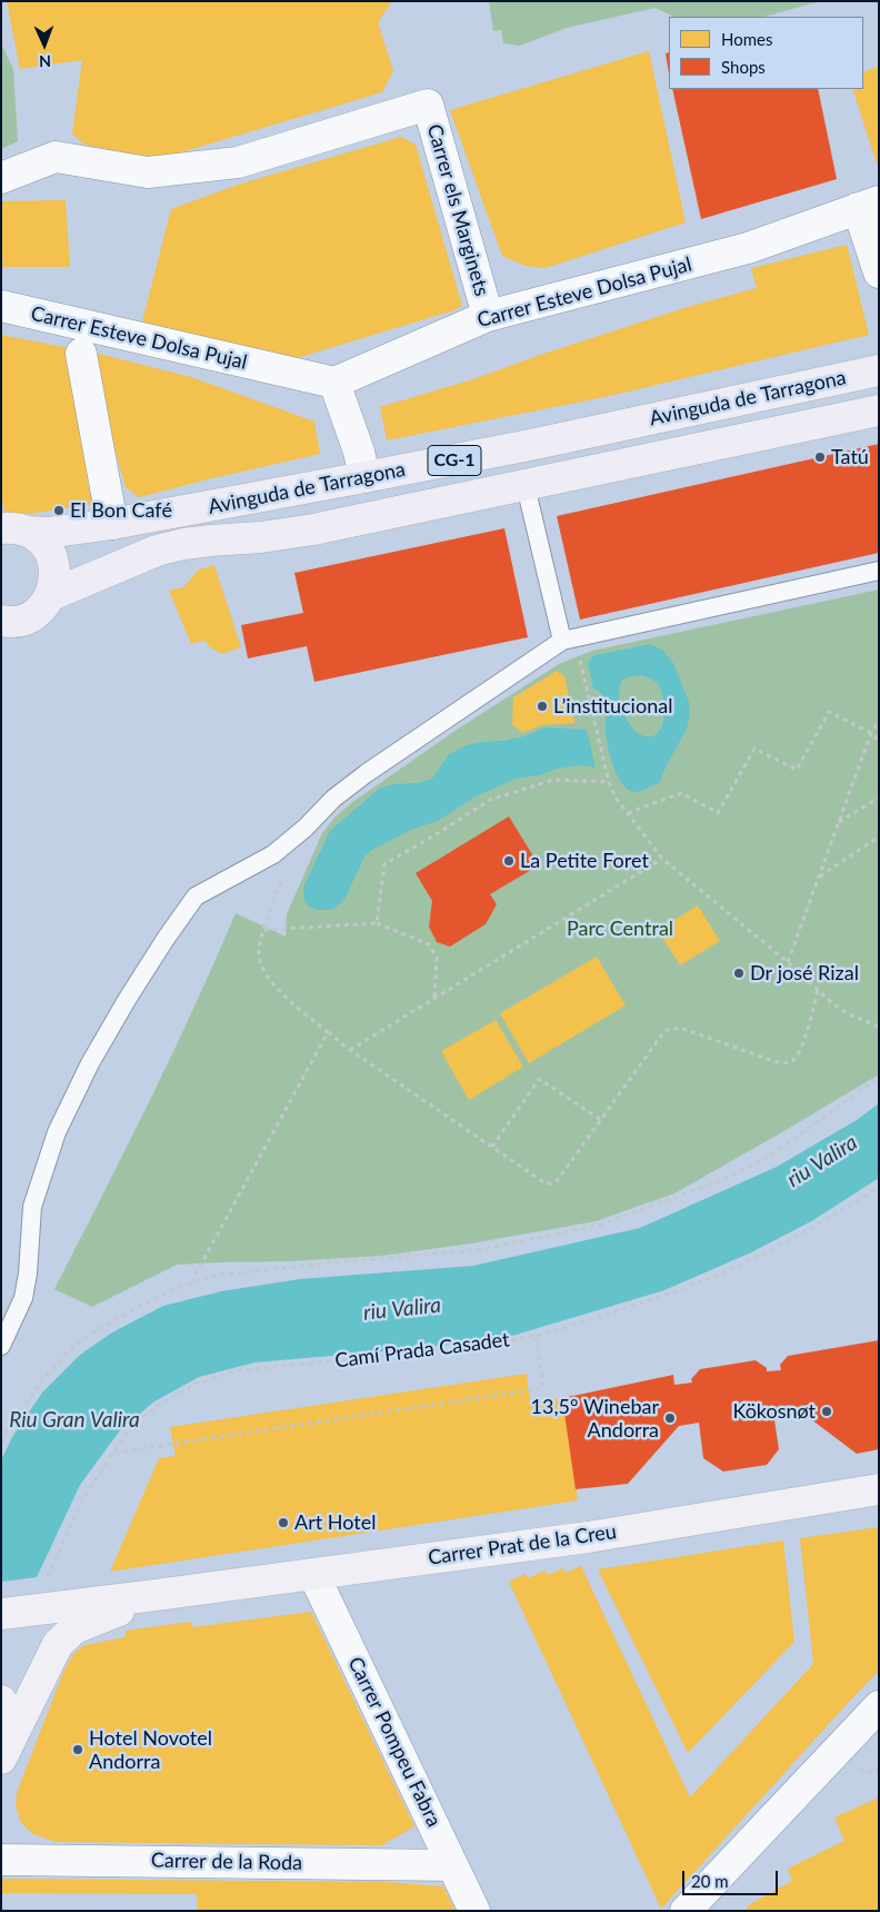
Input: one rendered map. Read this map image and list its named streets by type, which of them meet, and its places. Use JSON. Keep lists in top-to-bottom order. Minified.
{"streets":{"highway":["Avinguda de Tarragona","CG-1"],"main road":["Carrer Prat de la Creu"],"street":["Carrer els Marginets","Carrer Esteve Dolsa Pujal","Carrer Pompeu Fabra","Carrer de la Roda"],"path":["Camí Prada Casadet"]},"crossings":[["Carrer els Marginets","Carrer Esteve Dolsa Pujal"],["Avinguda de Tarragona","CG-1"],["Carrer Prat de la Creu","Carrer Pompeu Fabra"],["Carrer Pompeu Fabra","Carrer de la Roda"]],"water":["riu Valira","Riu Gran Valira"],"parks":["Parc Central"],"places":["Tatú","El Bon Café","L’institucional","La Petite Foret","Dr josé Rizal","Kökosnøt","13,5° Winebar Andorra","Art Hotel","Hotel Novotel Andorra"],"legend":["Homes","Shops"],"scale_bar":"20 m","north":"bottom"}
